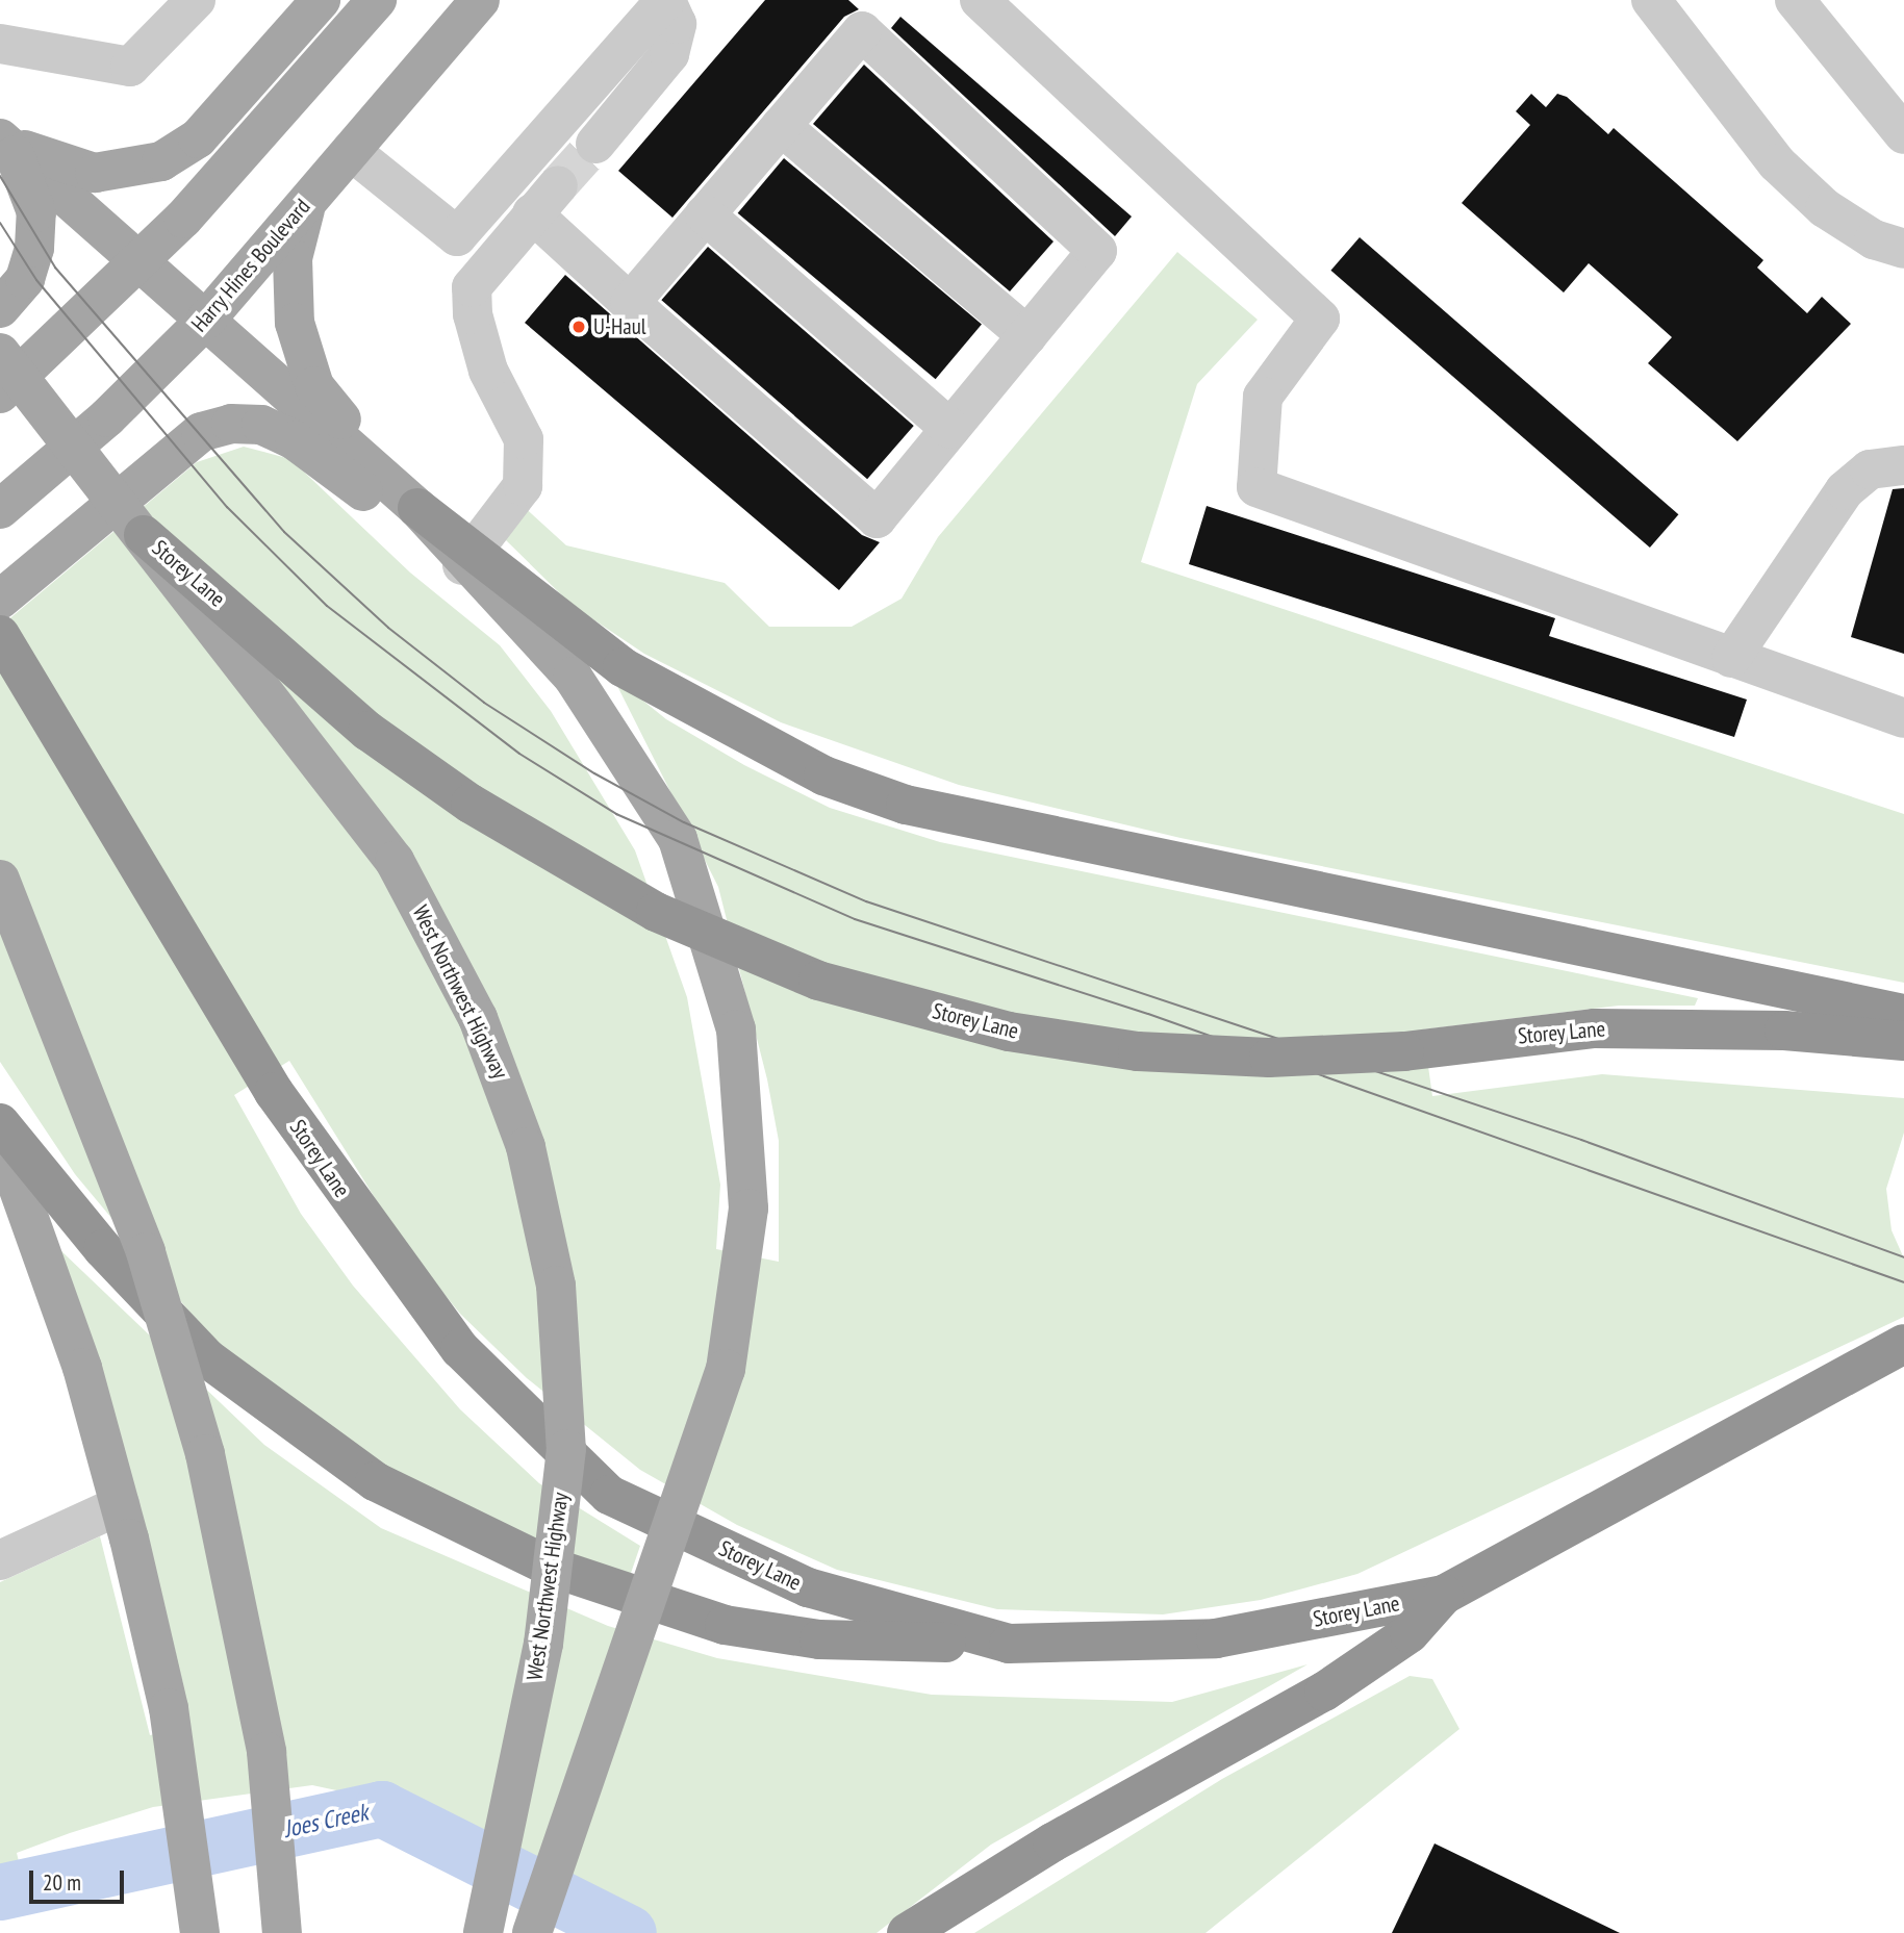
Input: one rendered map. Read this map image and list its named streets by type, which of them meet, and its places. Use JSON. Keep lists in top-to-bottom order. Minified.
{"streets":{"highway":["Storey Lane"],"main road":["Harry Hines Boulevard","West Northwest Highway"]},"crossings":[["Storey Lane","West Northwest Highway"]],"water":["Joes Creek"],"places":["U-Haul"],"scale_bar":"20 m"}
